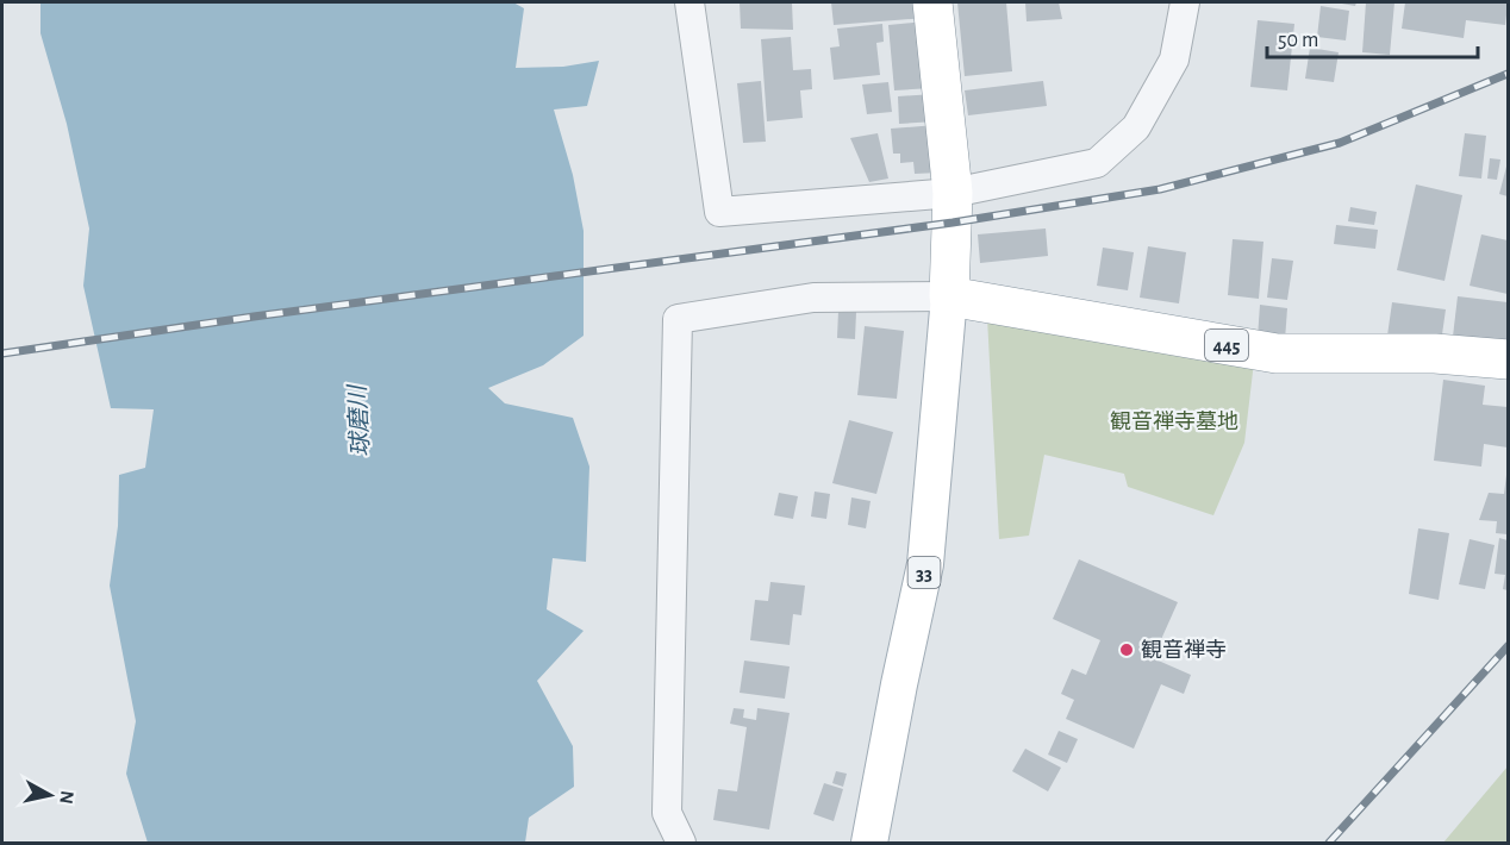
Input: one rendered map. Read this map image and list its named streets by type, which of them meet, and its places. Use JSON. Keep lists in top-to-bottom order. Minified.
{"streets":{"highway":["445"],"main road":["33"]},"crossings":[["445","33"]],"water":["球磨川"],"parks":["観音禅寺墓地"],"places":["観音禅寺"],"scale_bar":"50 m","north":"right"}
